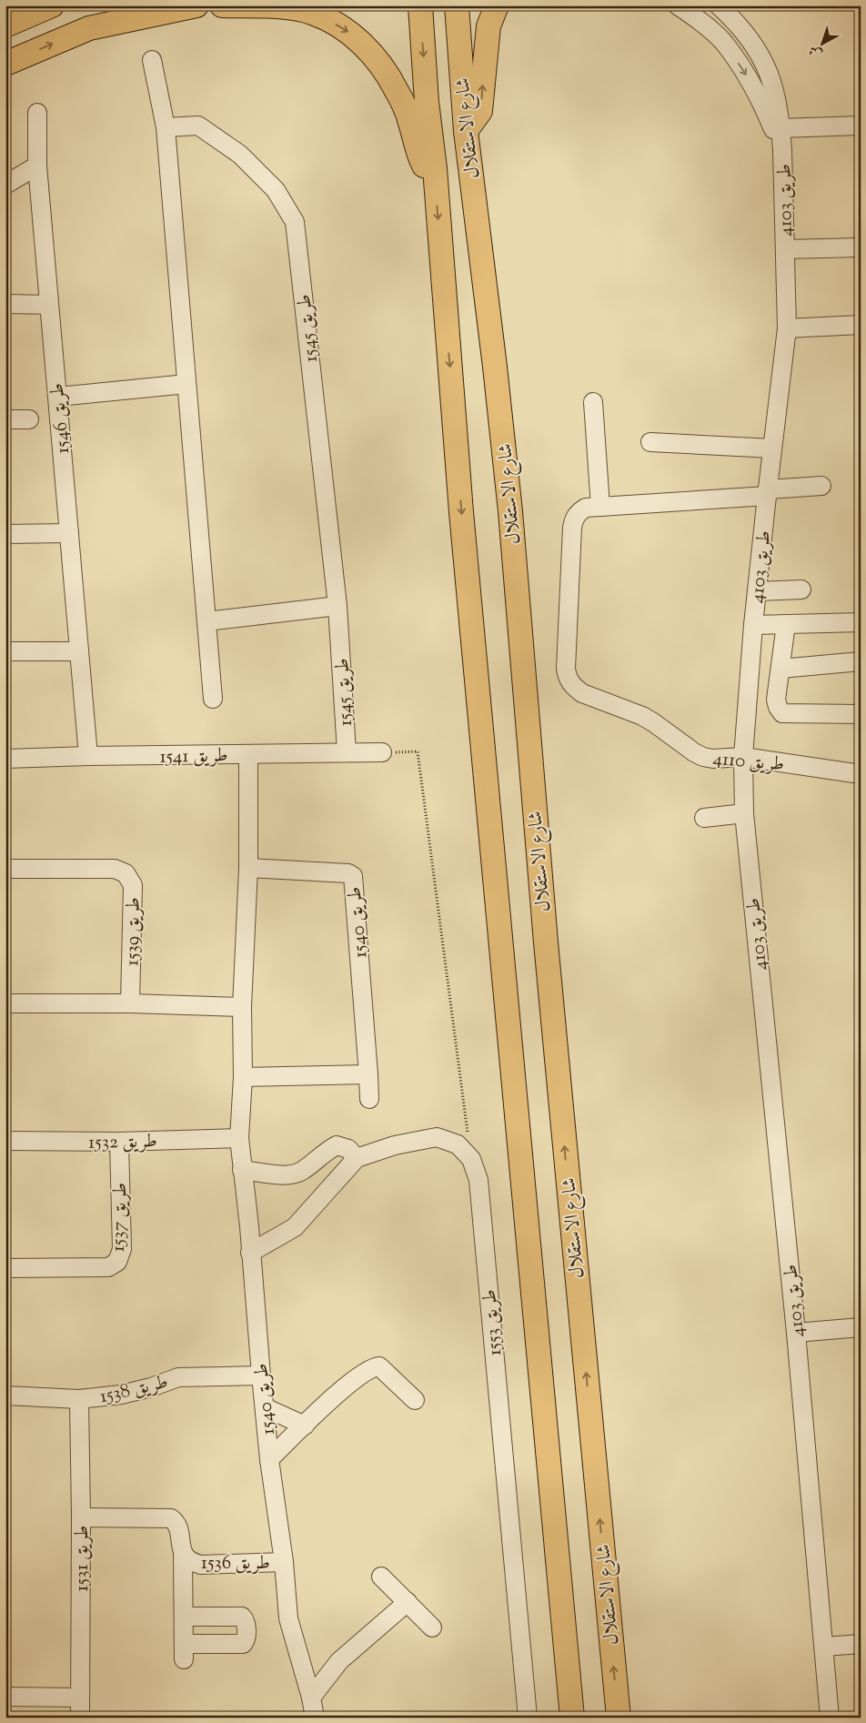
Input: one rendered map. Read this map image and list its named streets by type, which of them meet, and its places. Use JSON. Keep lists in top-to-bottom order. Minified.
{"streets":{"main road":["شارع الاستقلال"],"street":["طريق 4103","طريق 1545","طريق 1546","طريق 1541","طريق 4110","طريق 1540","طريق 1539","طريق 1532","طريق 1537","طريق 1553","طريق 1538","طريق 1531","طريق 1536"]},"crossings":[["طريق 4103","طريق 4110"],["طريق 1545","طريق 1541"],["طريق 1546","طريق 1541"],["طريق 1541","طريق 1540"],["طريق 1540","طريق 1532"],["طريق 1540","طريق 1553"],["طريق 1540","طريق 1538"],["طريق 1540","طريق 1536"],["طريق 1532","طريق 1537"],["طريق 1538","طريق 1531"],["طريق 1531","طريق 1536"]],"north":"bottom left"}
